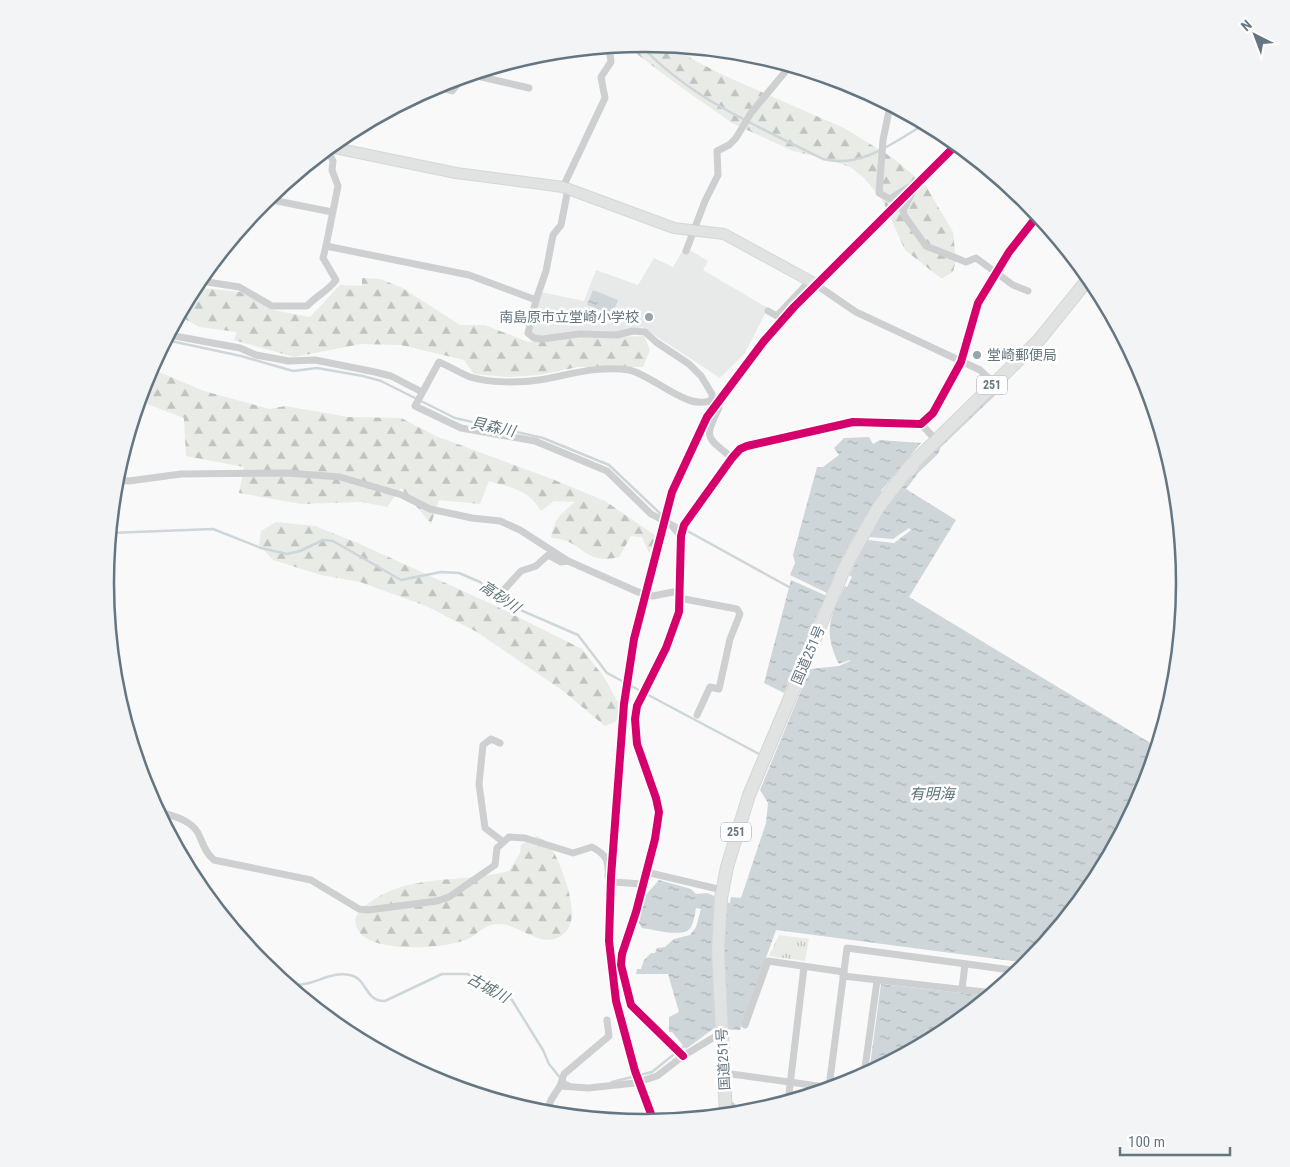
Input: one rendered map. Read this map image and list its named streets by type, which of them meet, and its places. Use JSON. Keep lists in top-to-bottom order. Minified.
{"streets":{"highway":["251","国道251号"]},"water":["貝森川","高砂川","有明海","古城川"],"places":["南島原市立堂崎小学校","堂崎郵便局"],"scale_bar":"100 m","north":"top left"}
